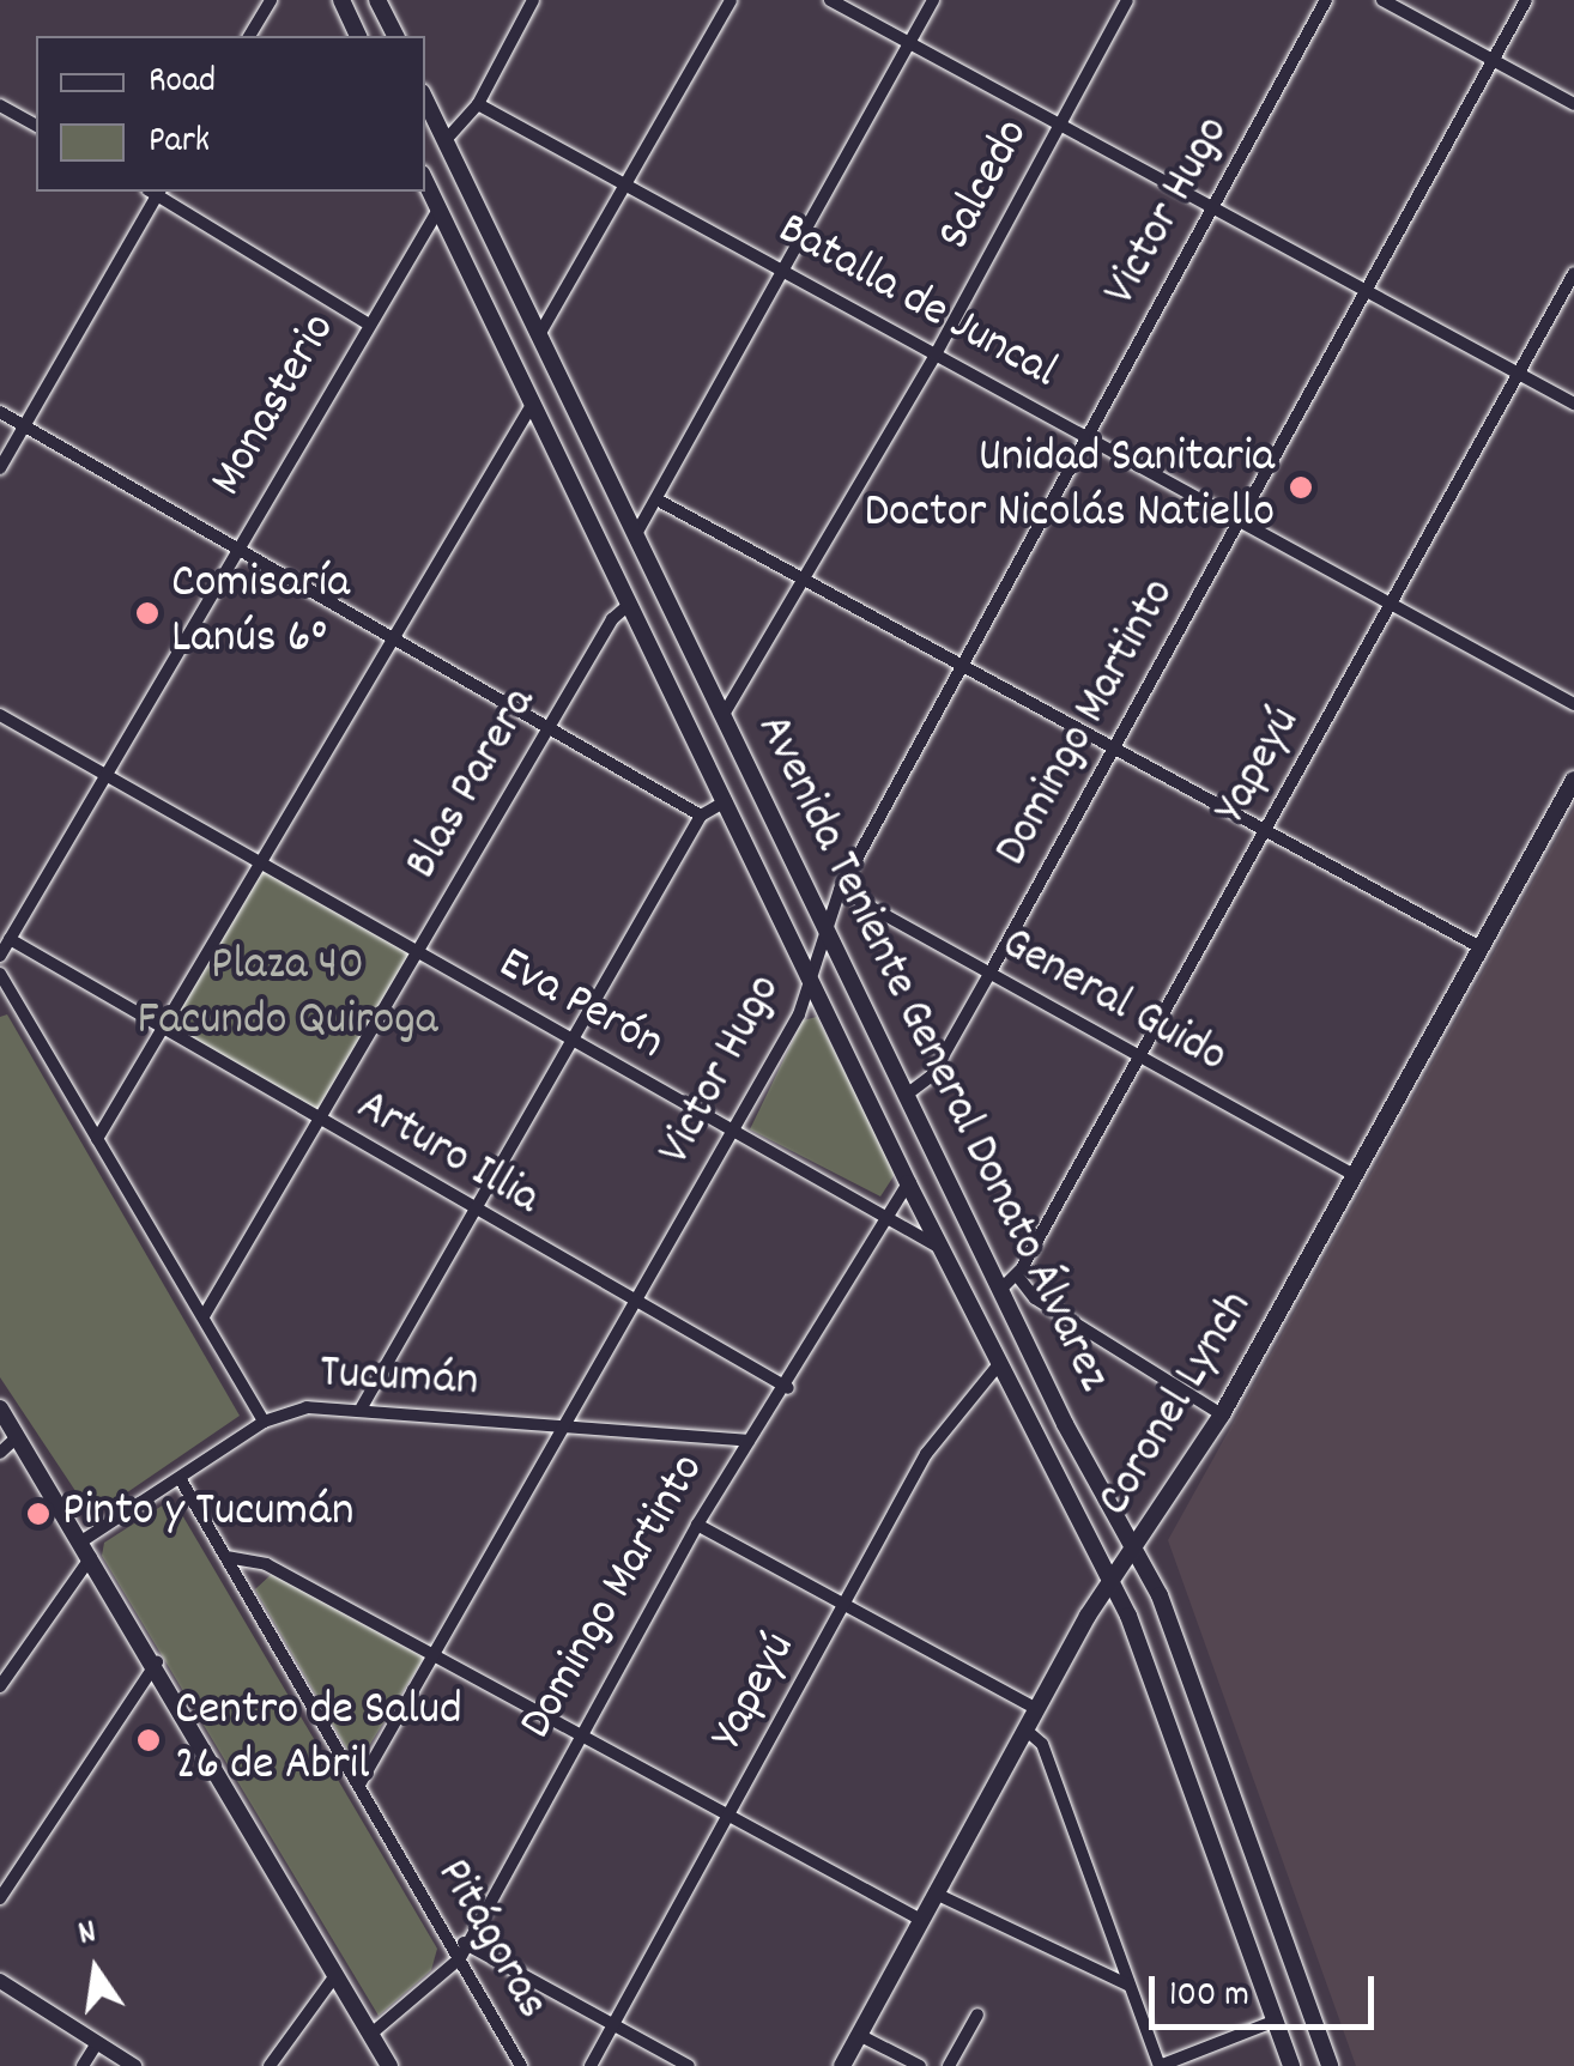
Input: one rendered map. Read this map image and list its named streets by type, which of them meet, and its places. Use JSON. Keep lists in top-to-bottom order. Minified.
{"streets":{"main road":["Avenida Teniente General Donato Álvarez","Coronel Lynch"],"street":["Salcedo","Victor Hugo","Batalla de Juncal","Monasterio","Domingo Martinto","Yapeyú","Blas Parera","General Guido","Eva Perón","Arturo Illia","Tucumán","Pitágoras"]},"crossings":[["Salcedo","Batalla de Juncal"],["Salcedo","Avenida Teniente General Donato Álvarez"],["Victor Hugo","Batalla de Juncal"],["Victor Hugo","General Guido"],["Victor Hugo","Eva Perón"],["Victor Hugo","Avenida Teniente General Donato Álvarez"],["Victor Hugo","Arturo Illia"],["Victor Hugo","Tucumán"],["Victor Hugo","Pitágoras"],["Batalla de Juncal","Domingo Martinto"],["Batalla de Juncal","Yapeyú"],["Monasterio","Eva Perón"],["Monasterio","Avenida Teniente General Donato Álvarez"],["Monasterio","Arturo Illia"],["Domingo Martinto","General Guido"],["Domingo Martinto","Eva Perón"],["Domingo Martinto","Avenida Teniente General Donato Álvarez"],["Domingo Martinto","Arturo Illia"],["Domingo Martinto","Tucumán"],["Domingo Martinto","Pitágoras"],["Yapeyú","General Guido"],["Yapeyú","Avenida Teniente General Donato Álvarez"],["Blas Parera","Eva Perón"],["Blas Parera","Avenida Teniente General Donato Álvarez"],["Blas Parera","Arturo Illia"],["General Guido","Coronel Lynch"],["Eva Perón","Avenida Teniente General Donato Álvarez"],["Avenida Teniente General Donato Álvarez","Coronel Lynch"],["Tucumán","Pitágoras"]],"parks":["Plaza 40 Facundo Quiroga"],"places":["Unidad Sanitaria Doctor Nicolás Natiello","Comisaría Lanús 6°","Pinto y Tucumán","Centro de Salud 26 de Abril"],"legend":["Road","Park"],"scale_bar":"100 m","north":"top"}
